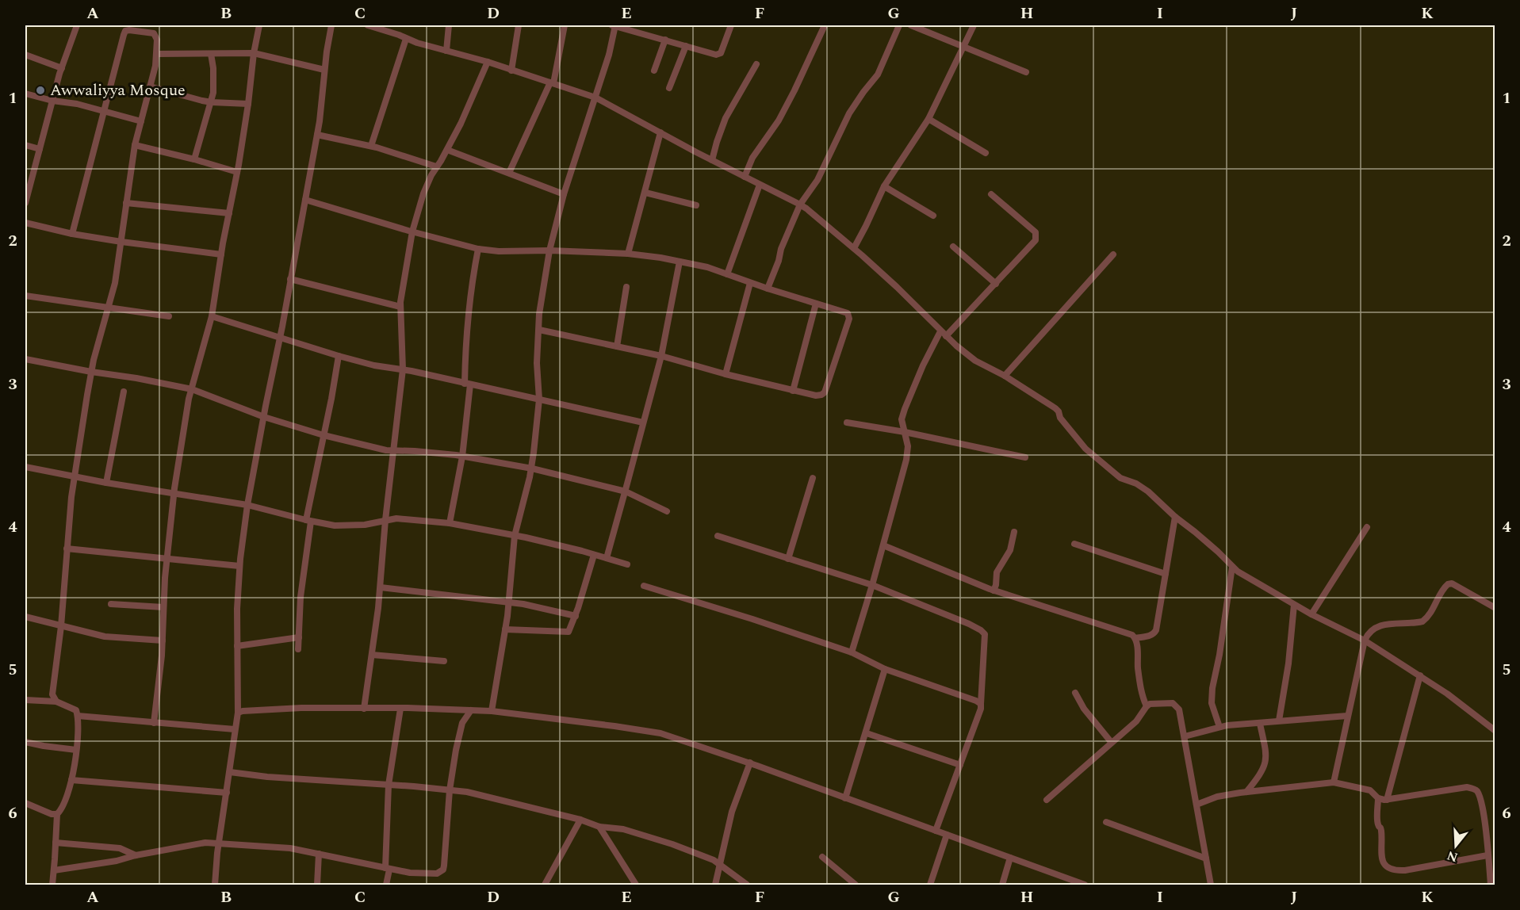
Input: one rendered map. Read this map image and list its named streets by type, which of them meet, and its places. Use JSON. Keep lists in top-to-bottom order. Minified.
{"places":["Awwaliyya Mosque"],"north":"bottom","grid":{"columns":["A","B","C","D","E","F","G","H","I","J","K"],"rows":["1","2","3","4","5","6"]}}
